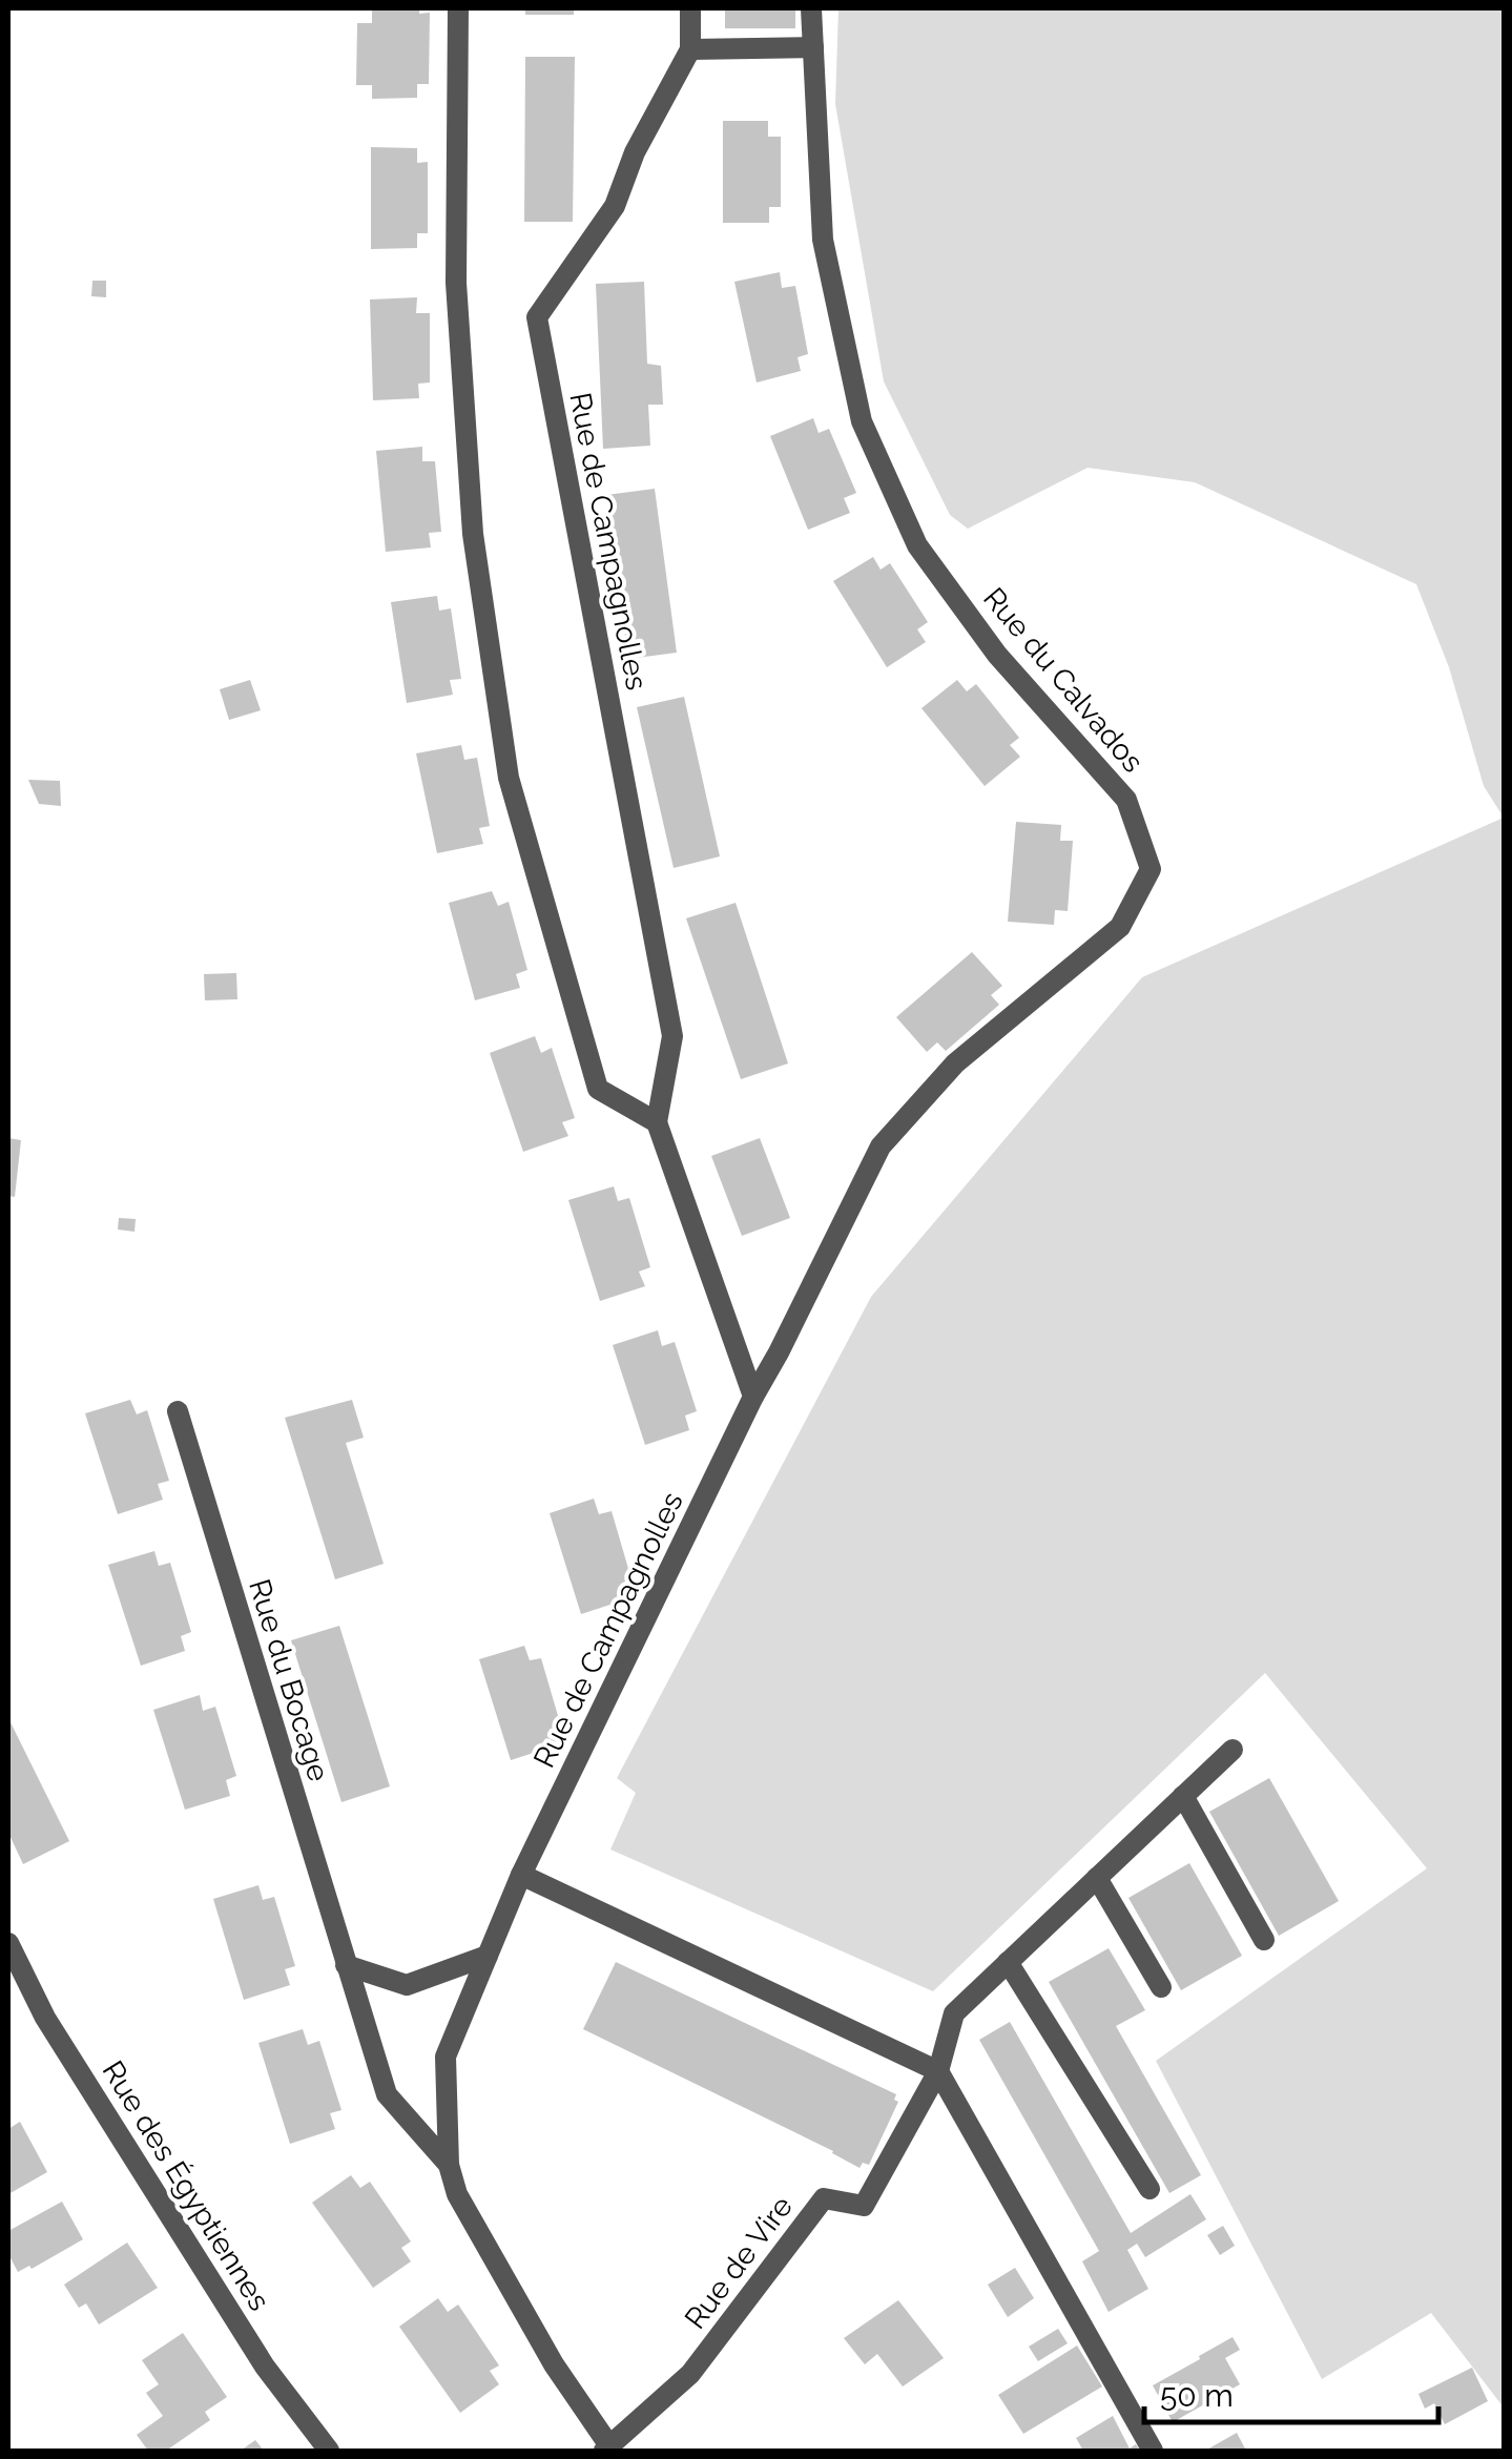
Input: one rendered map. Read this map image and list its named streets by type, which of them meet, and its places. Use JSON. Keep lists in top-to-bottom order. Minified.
{"streets":{"street":["Rue de Campagnolles","Rue du Calvados","Rue du Bocage","Rue des Égyptiennes","Rue de Vire"]},"crossings":[["Rue de Campagnolles","Rue du Calvados"],["Rue de Campagnolles","Rue du Bocage"],["Rue du Bocage","Rue de Vire"]],"scale_bar":"50 m"}
